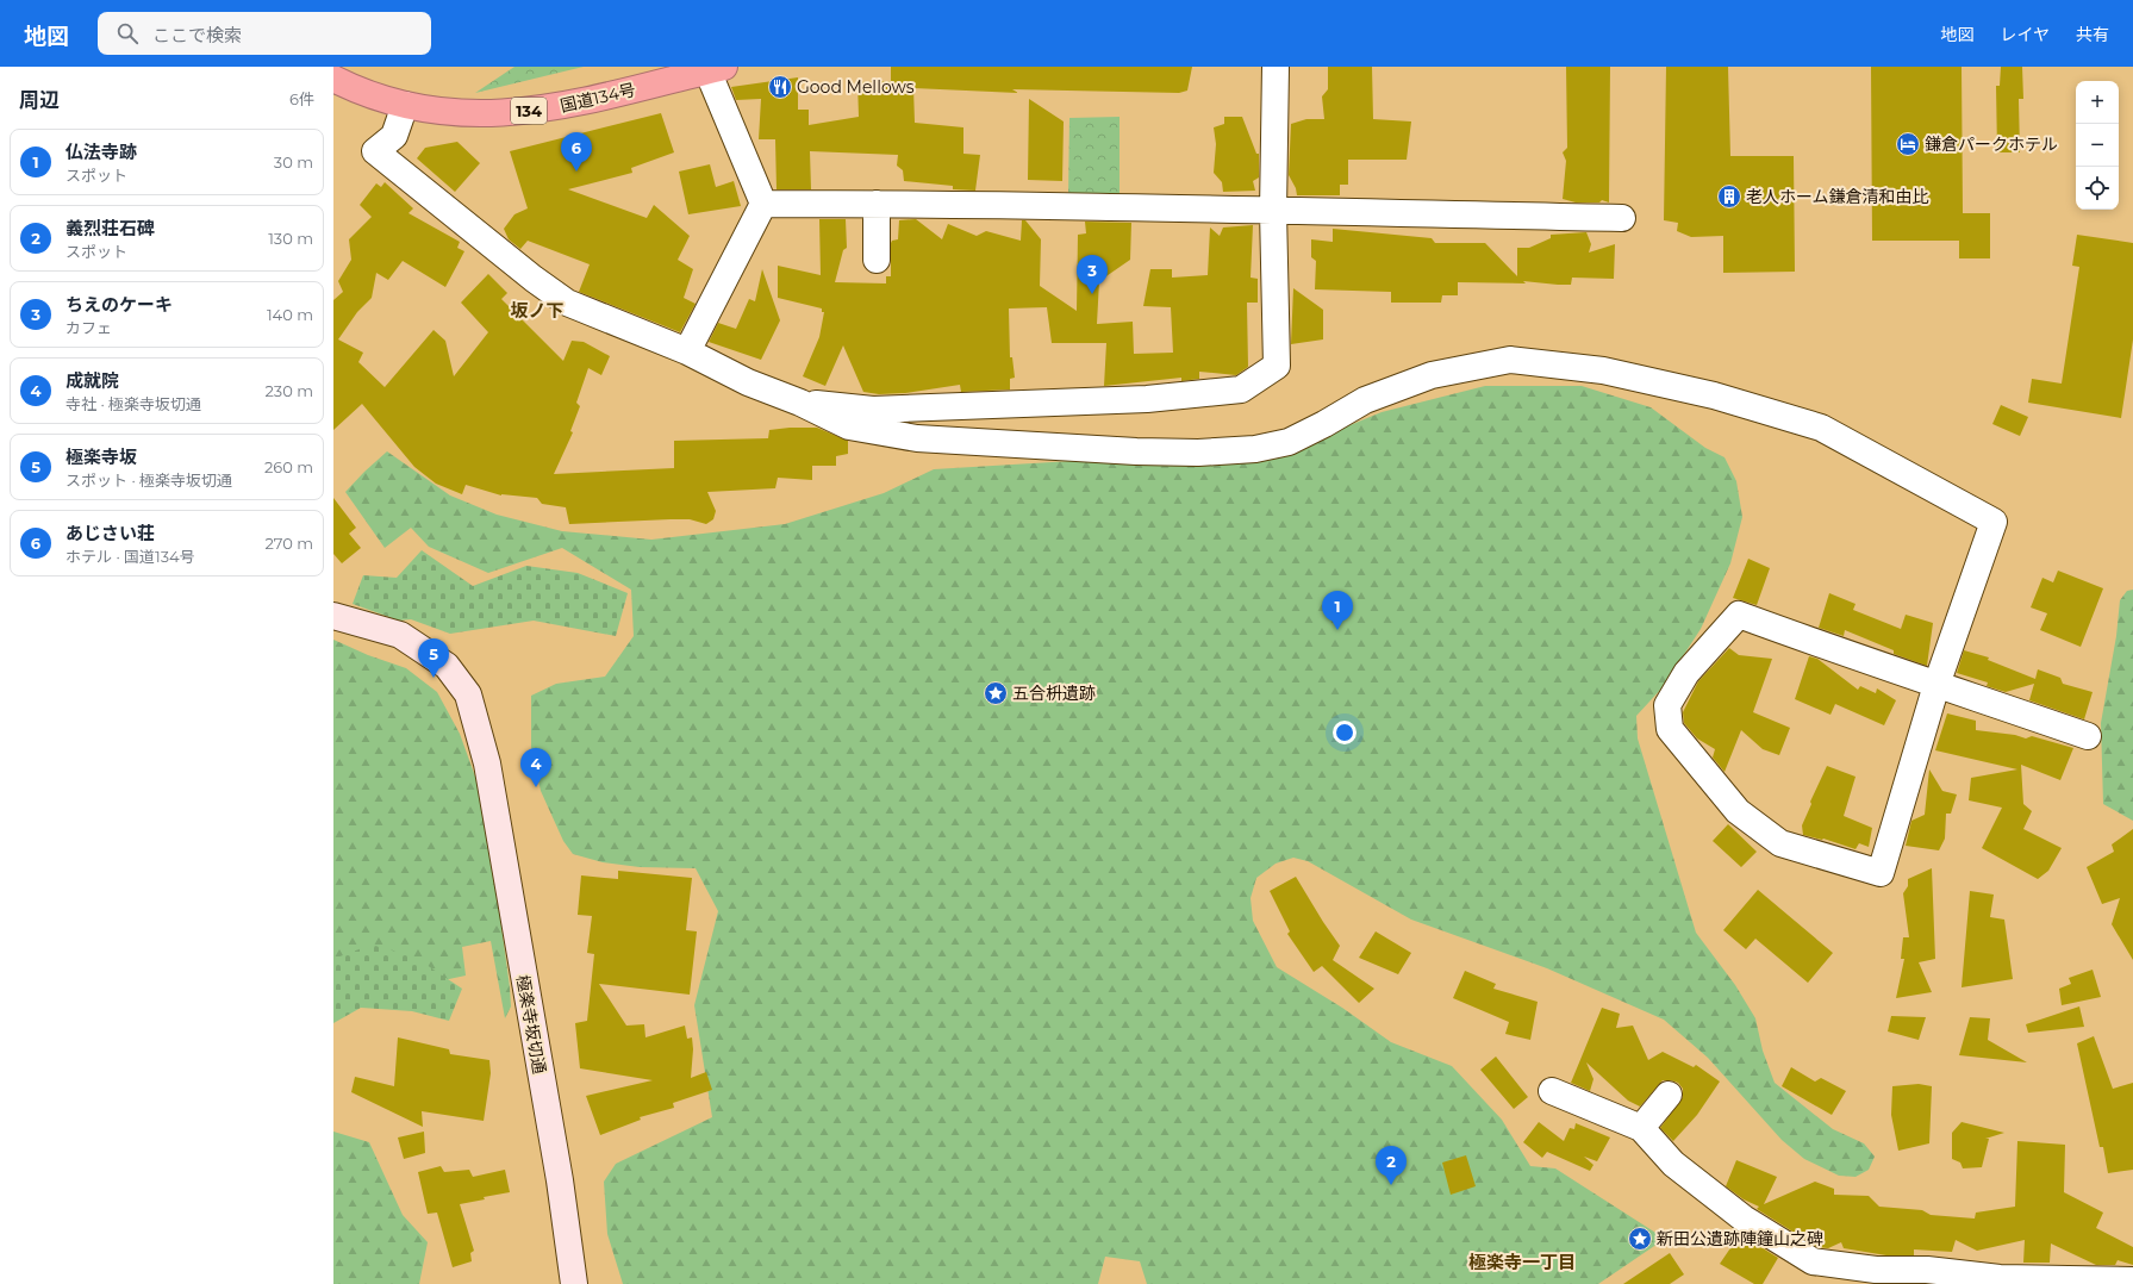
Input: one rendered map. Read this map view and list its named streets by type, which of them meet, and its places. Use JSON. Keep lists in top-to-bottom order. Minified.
{"streets":{"highway":["国道134号","134"],"street":["極楽寺坂切通"]},"districts":["坂ノ下","極楽寺一丁目"],"places":{"restaurant":["Good Mellows"],"hotel":["鎌倉パークホテル"],"building":["老人ホーム鎌倉清和由比"],"place":["五合枡遺跡","新田公遺跡陣鐘山之碑"]},"page":{"header":"地図","search":"ここで検索","nav":["地図","レイヤ","共有"],"heading":["周辺","6件"],"map_buttons":["+","−"],"list":[{"mark":"1","name":"仏法寺跡","note":"スポット","value":"30 m"},{"mark":"2","name":"義烈荘石碑","note":"スポット","value":"130 m"},{"mark":"3","name":"ちえのケーキ","note":"カフェ","value":"140 m"},{"mark":"4","name":"成就院","note":"寺社 · 極楽寺坂切通","value":"230 m"},{"mark":"5","name":"極楽寺坂","note":"スポット · 極楽寺坂切通","value":"260 m"},{"mark":"6","name":"あじさい荘","note":"ホテル · 国道134号","value":"270 m"}],"pins":["6","3","1","5","4","2"]}}
